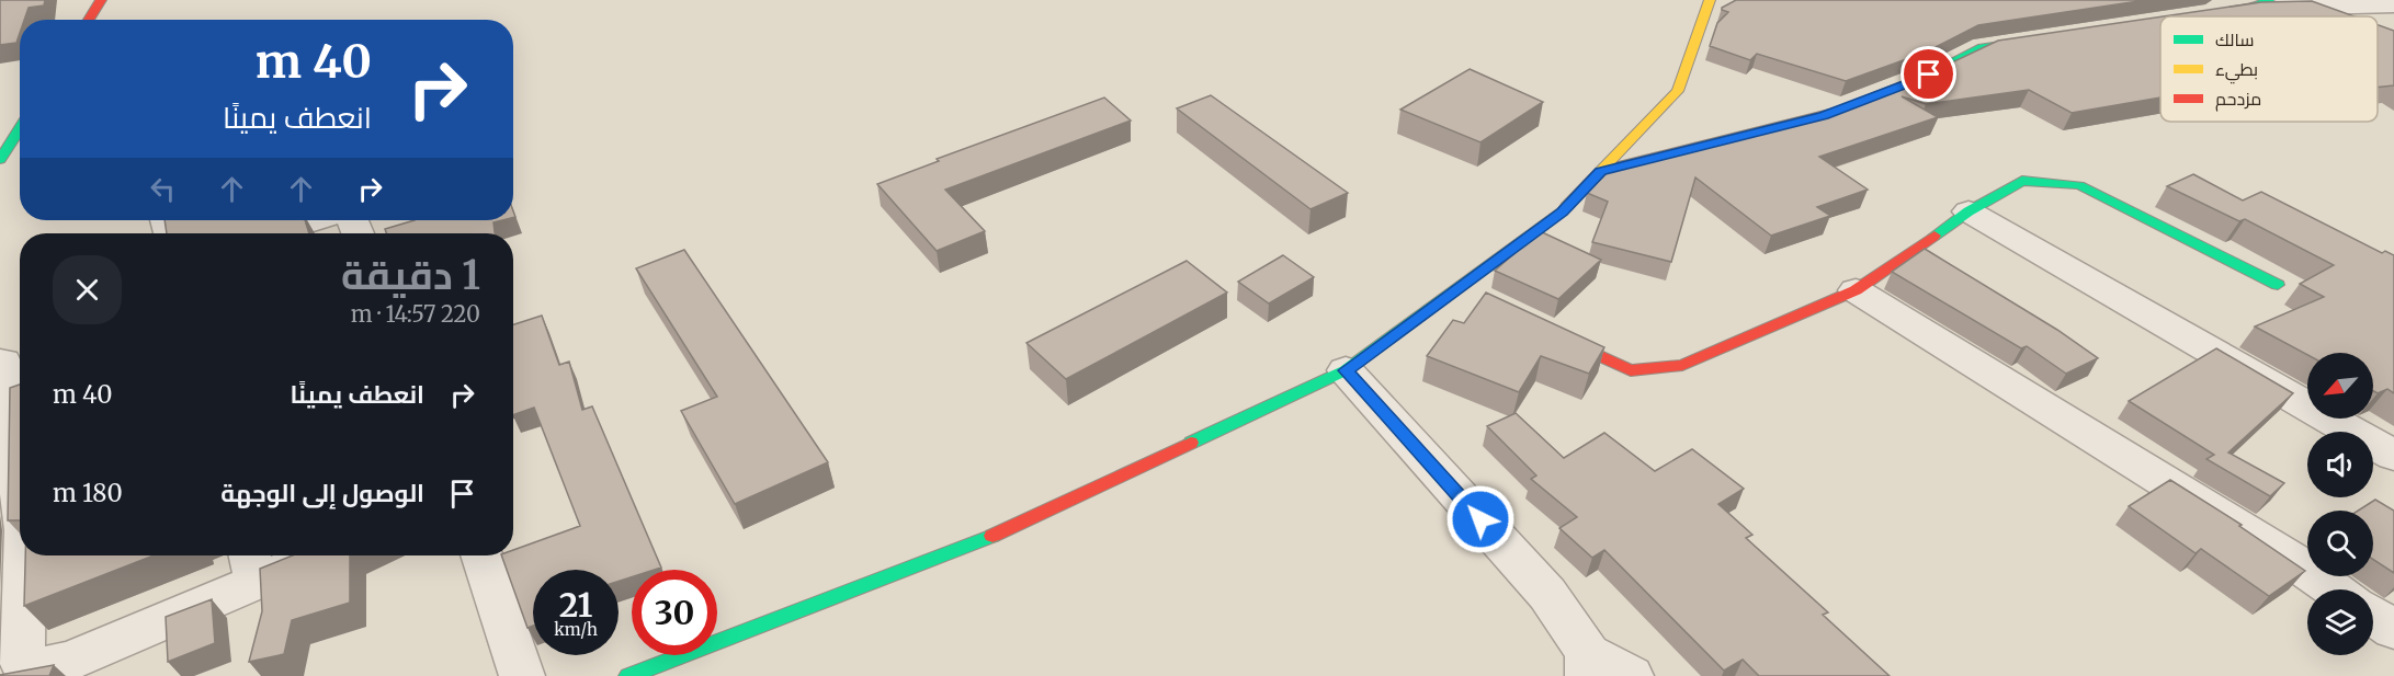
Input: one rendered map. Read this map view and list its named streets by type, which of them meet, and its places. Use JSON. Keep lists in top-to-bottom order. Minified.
{"legend":["سالك","بطيء","مزدحم"],"north":"bottom left","page":{"turn":["40 m","انعطف يمينًا"],"heading":["1 دقيقة","220 m · 14:57"],"list":[{"name":"انعطف يمينًا","value":"40 m"},{"name":"الوصول إلى الوجهة","value":"180 m"}],"speed":"21 km/h","limit":"30"}}
